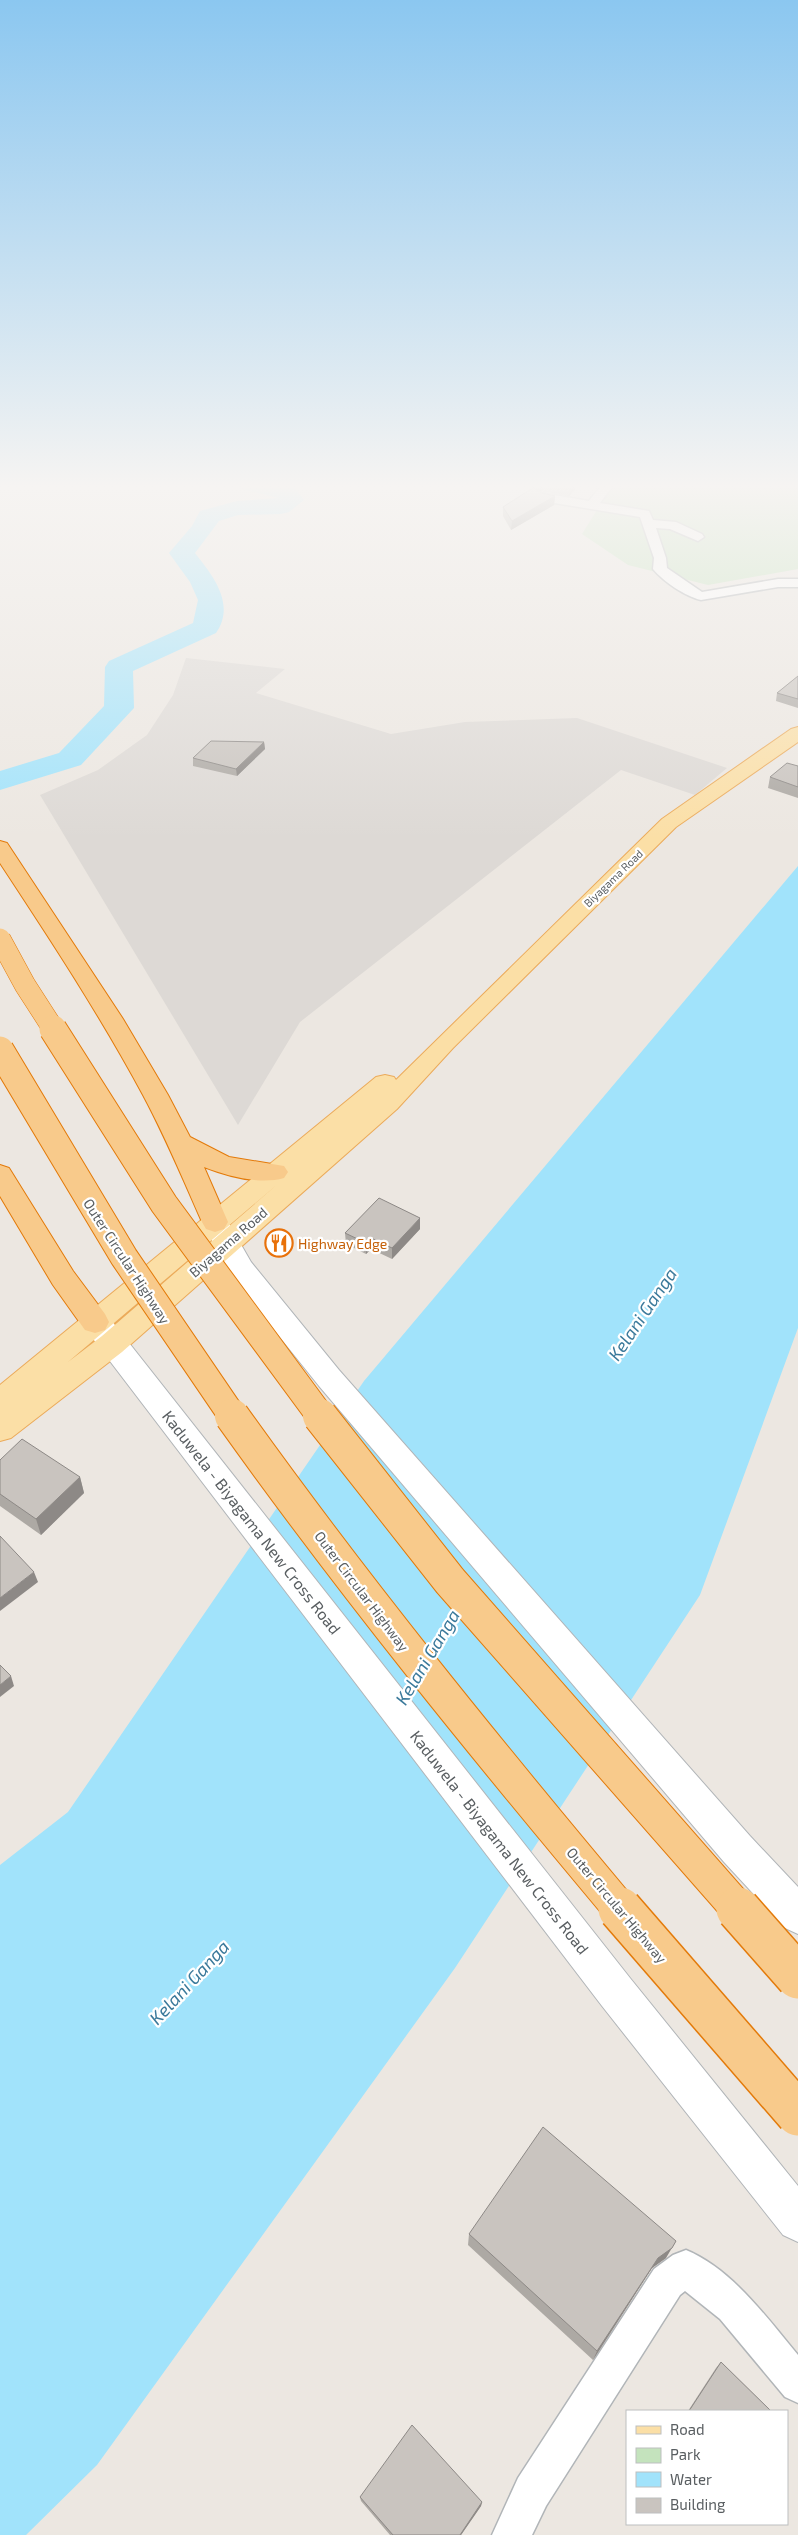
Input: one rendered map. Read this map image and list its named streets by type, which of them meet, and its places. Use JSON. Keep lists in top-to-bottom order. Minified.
{"streets":{"highway":["Outer Circular Highway"],"main road":["Biyagama Road"],"street":["Kaduwela - Biyagama New Cross Road"]},"crossings":[["Biyagama Road","Kaduwela - Biyagama New Cross Road"]],"water":["Kelani Ganga"],"places":{"restaurant":["Highway Edge"]},"legend":["Road","Park","Water","Building"]}
